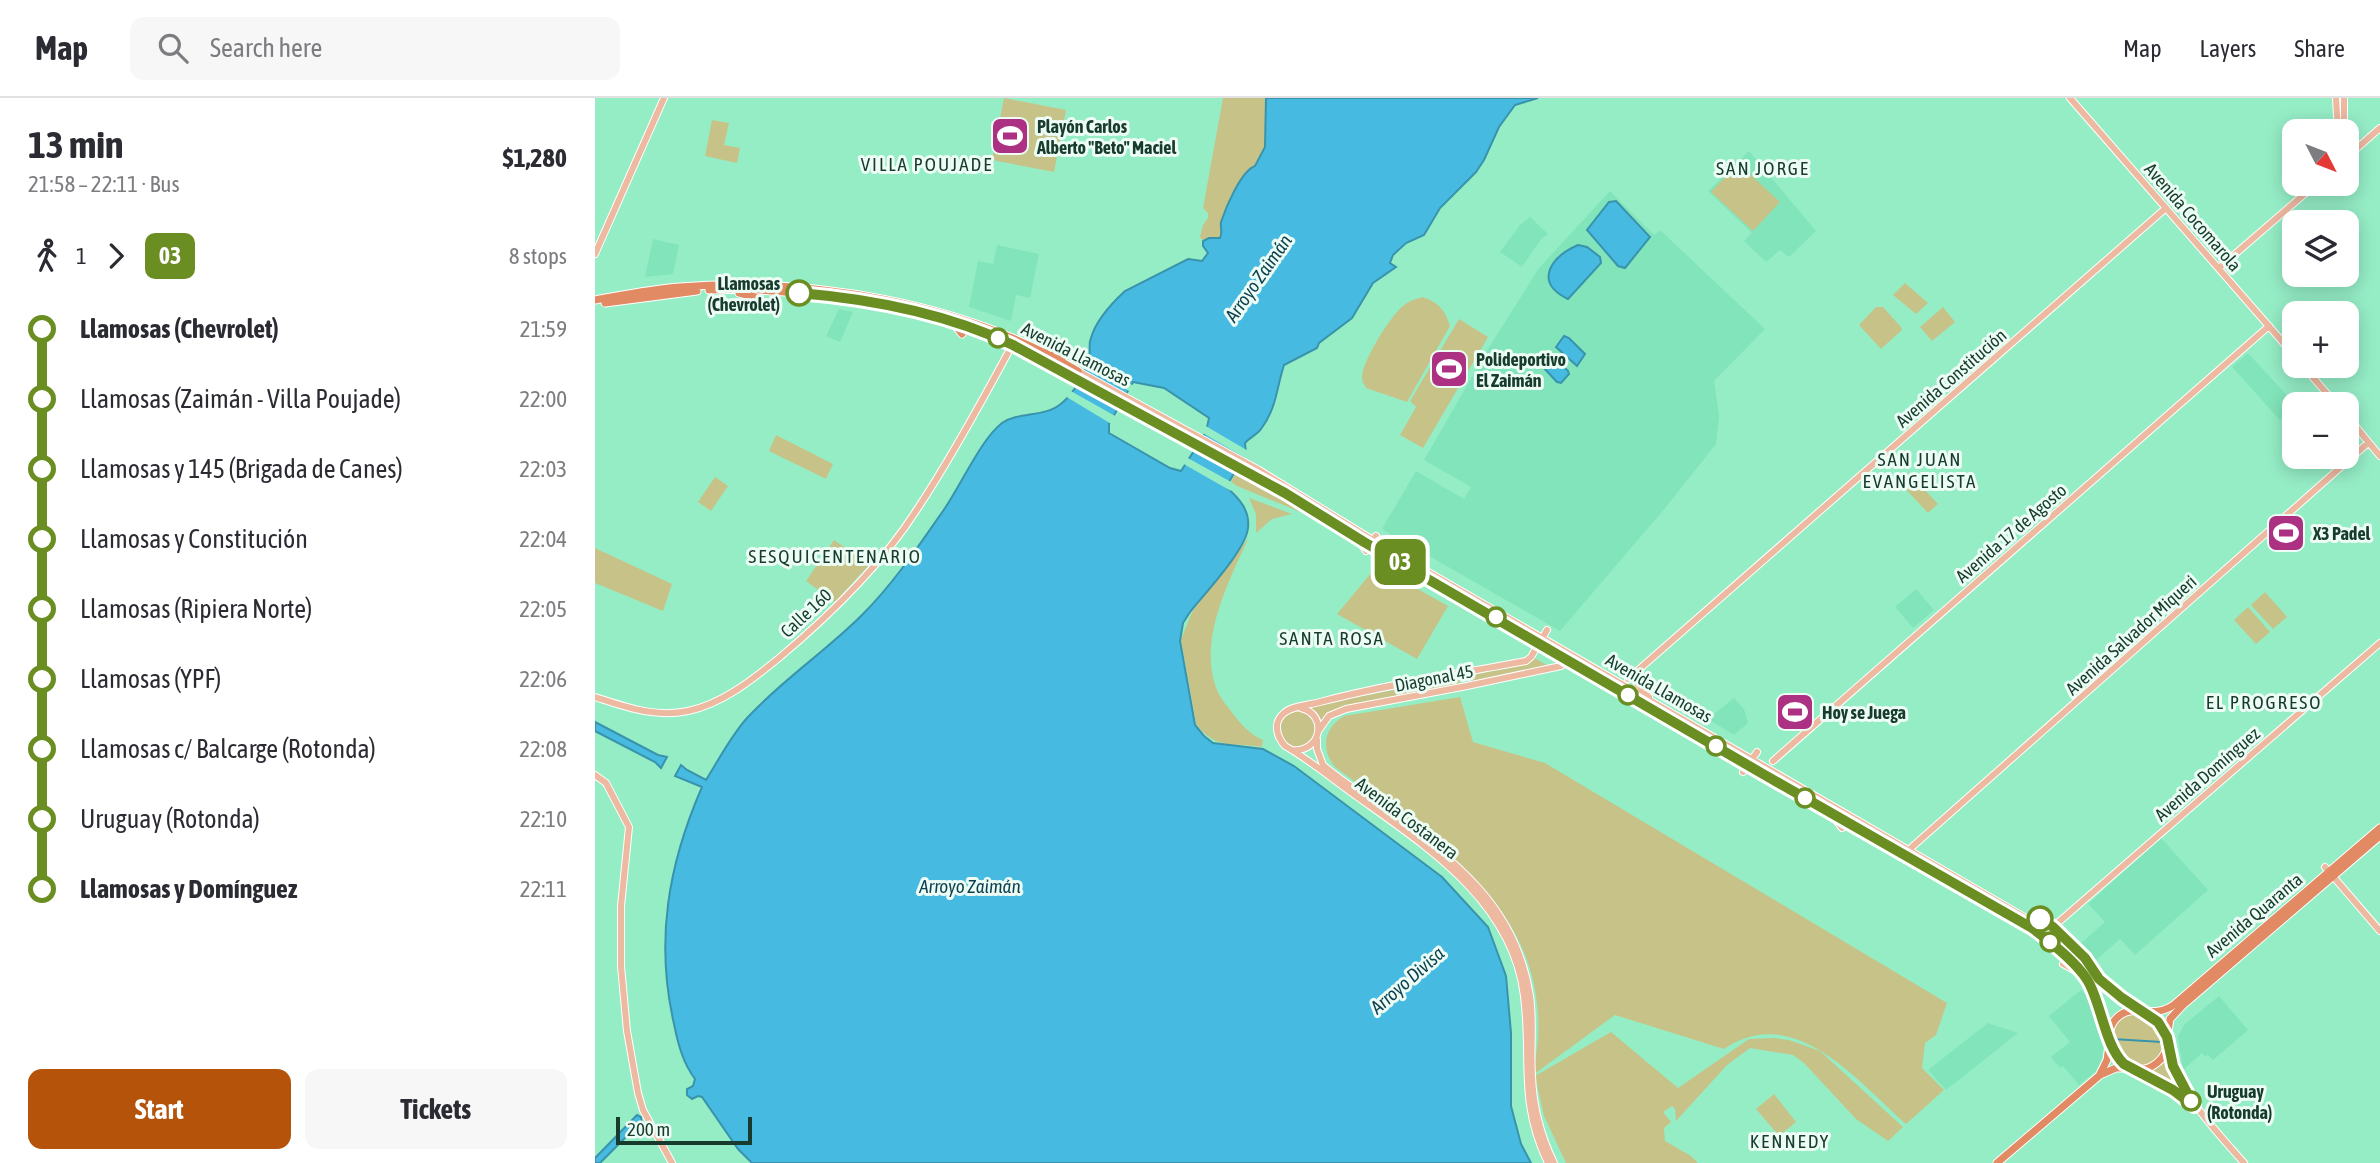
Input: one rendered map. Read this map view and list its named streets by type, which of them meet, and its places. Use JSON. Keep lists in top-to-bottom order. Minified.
{"streets":{"highway":["Avenida Llamosas","Avenida Quaranta"],"main road":["Avenida Cocomarola","Avenida Constitución","Avenida 17 de Agosto","Calle 160","Avenida Salvador Miqueri","Diagonal 45","Avenida Domínguez","Avenida Costanera"]},"crossings":[["Avenida Cocomarola","Avenida Constitución"],["Avenida Cocomarola","Avenida 17 de Agosto"],["Avenida Llamosas","Diagonal 45"],["Avenida Llamosas","Avenida Quaranta"],["Diagonal 45","Avenida Costanera"]],"districts":["VILLA POUJADE","SAN JORGE","SAN JUAN EVANGELISTA","SESQUICENTENARIO","SANTA ROSA","EL PROGRESO","KENNEDY"],"water":["Arroyo Zaimán","Arroyo Divisa"],"places":{"sports":["Playón Carlos Alberto \"Beto\" Maciel","Polideportivo El Zaimán","X3 Padel","Hoy se Juega"],"other":["Llamosas (Chevrolet)","Uruguay (Rotonda)"]},"lines":["bus line 03"],"scale_bar":"200 m","north":"bottom right","page":{"header":"Map","search":"Search here","nav":["Map","Layers","Share"],"heading":["13 min","21:58 – 22:11 · Bus","$1,280"],"on_map":"03","map_buttons":["+","−"],"legs":["1","03","8 stops"],"list":[{"name":"Llamosas (Chevrolet)","value":"21:59"},{"name":"Llamosas (Zaimán - Villa Poujade)","value":"22:00"},{"name":"Llamosas y 145 (Brigada de Canes)","value":"22:03"},{"name":"Llamosas y Constitución","value":"22:04"},{"name":"Llamosas (Ripiera Norte)","value":"22:05"},{"name":"Llamosas (YPF)","value":"22:06"},{"name":"Llamosas c/ Balcarge (Rotonda)","value":"22:08"},{"name":"Uruguay (Rotonda)","value":"22:10"},{"name":"Llamosas y Domínguez","value":"22:11"}],"buttons":["Start","Tickets"],"scale":"200 m"}}
